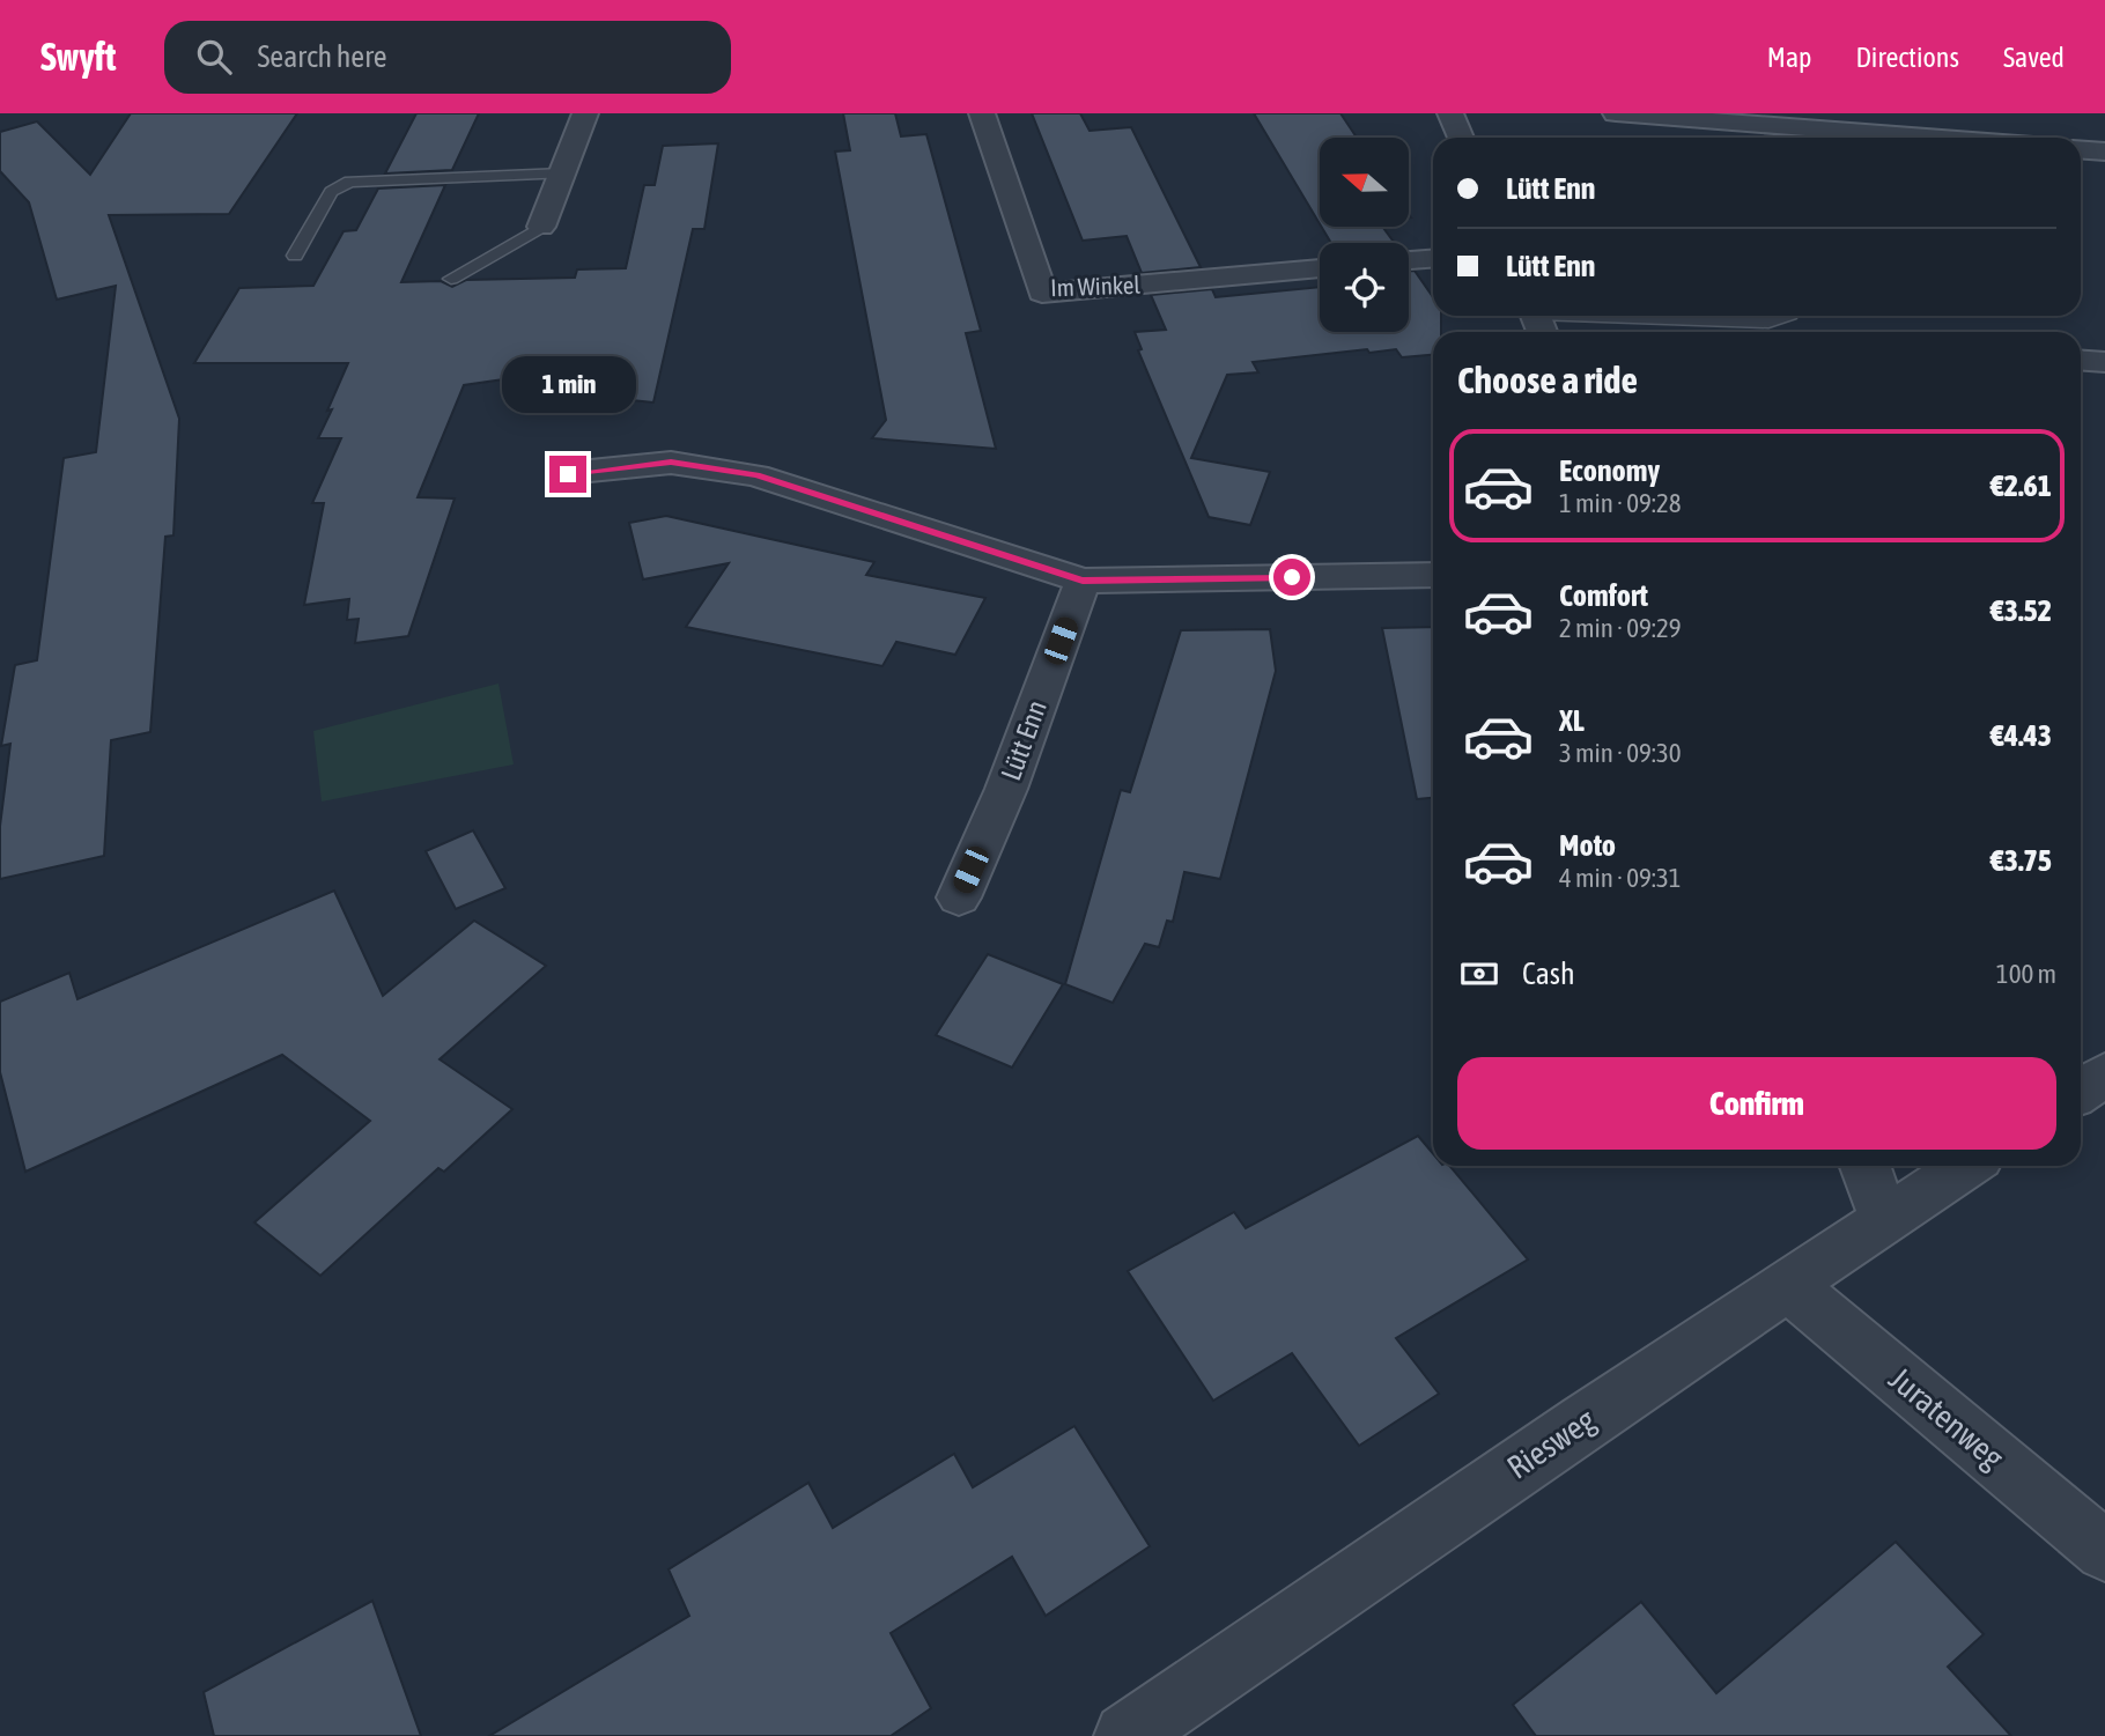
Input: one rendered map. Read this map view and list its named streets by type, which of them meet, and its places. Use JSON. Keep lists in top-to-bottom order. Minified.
{"streets":{"street":["Im Winkel","Lütt Enn","Juratenweg","Riesweg"]},"crossings":[["Juratenweg","Riesweg"]],"north":"left","page":{"header":"Swyft","search":"Search here","nav":["Map","Directions","Saved"],"banner":["Lütt Enn","Lütt Enn"],"heading":"Choose a ride","bubble":"1 min","list":[{"name":"Economy","note":"1 min · 09:28","value":"€2.61"},{"name":"Comfort","note":"2 min · 09:29","value":"€3.52"},{"name":"XL","note":"3 min · 09:30","value":"€4.43"},{"name":"Moto","note":"4 min · 09:31","value":"€3.75"}],"pay":["Cash","100 m"],"buttons":"Confirm"}}
